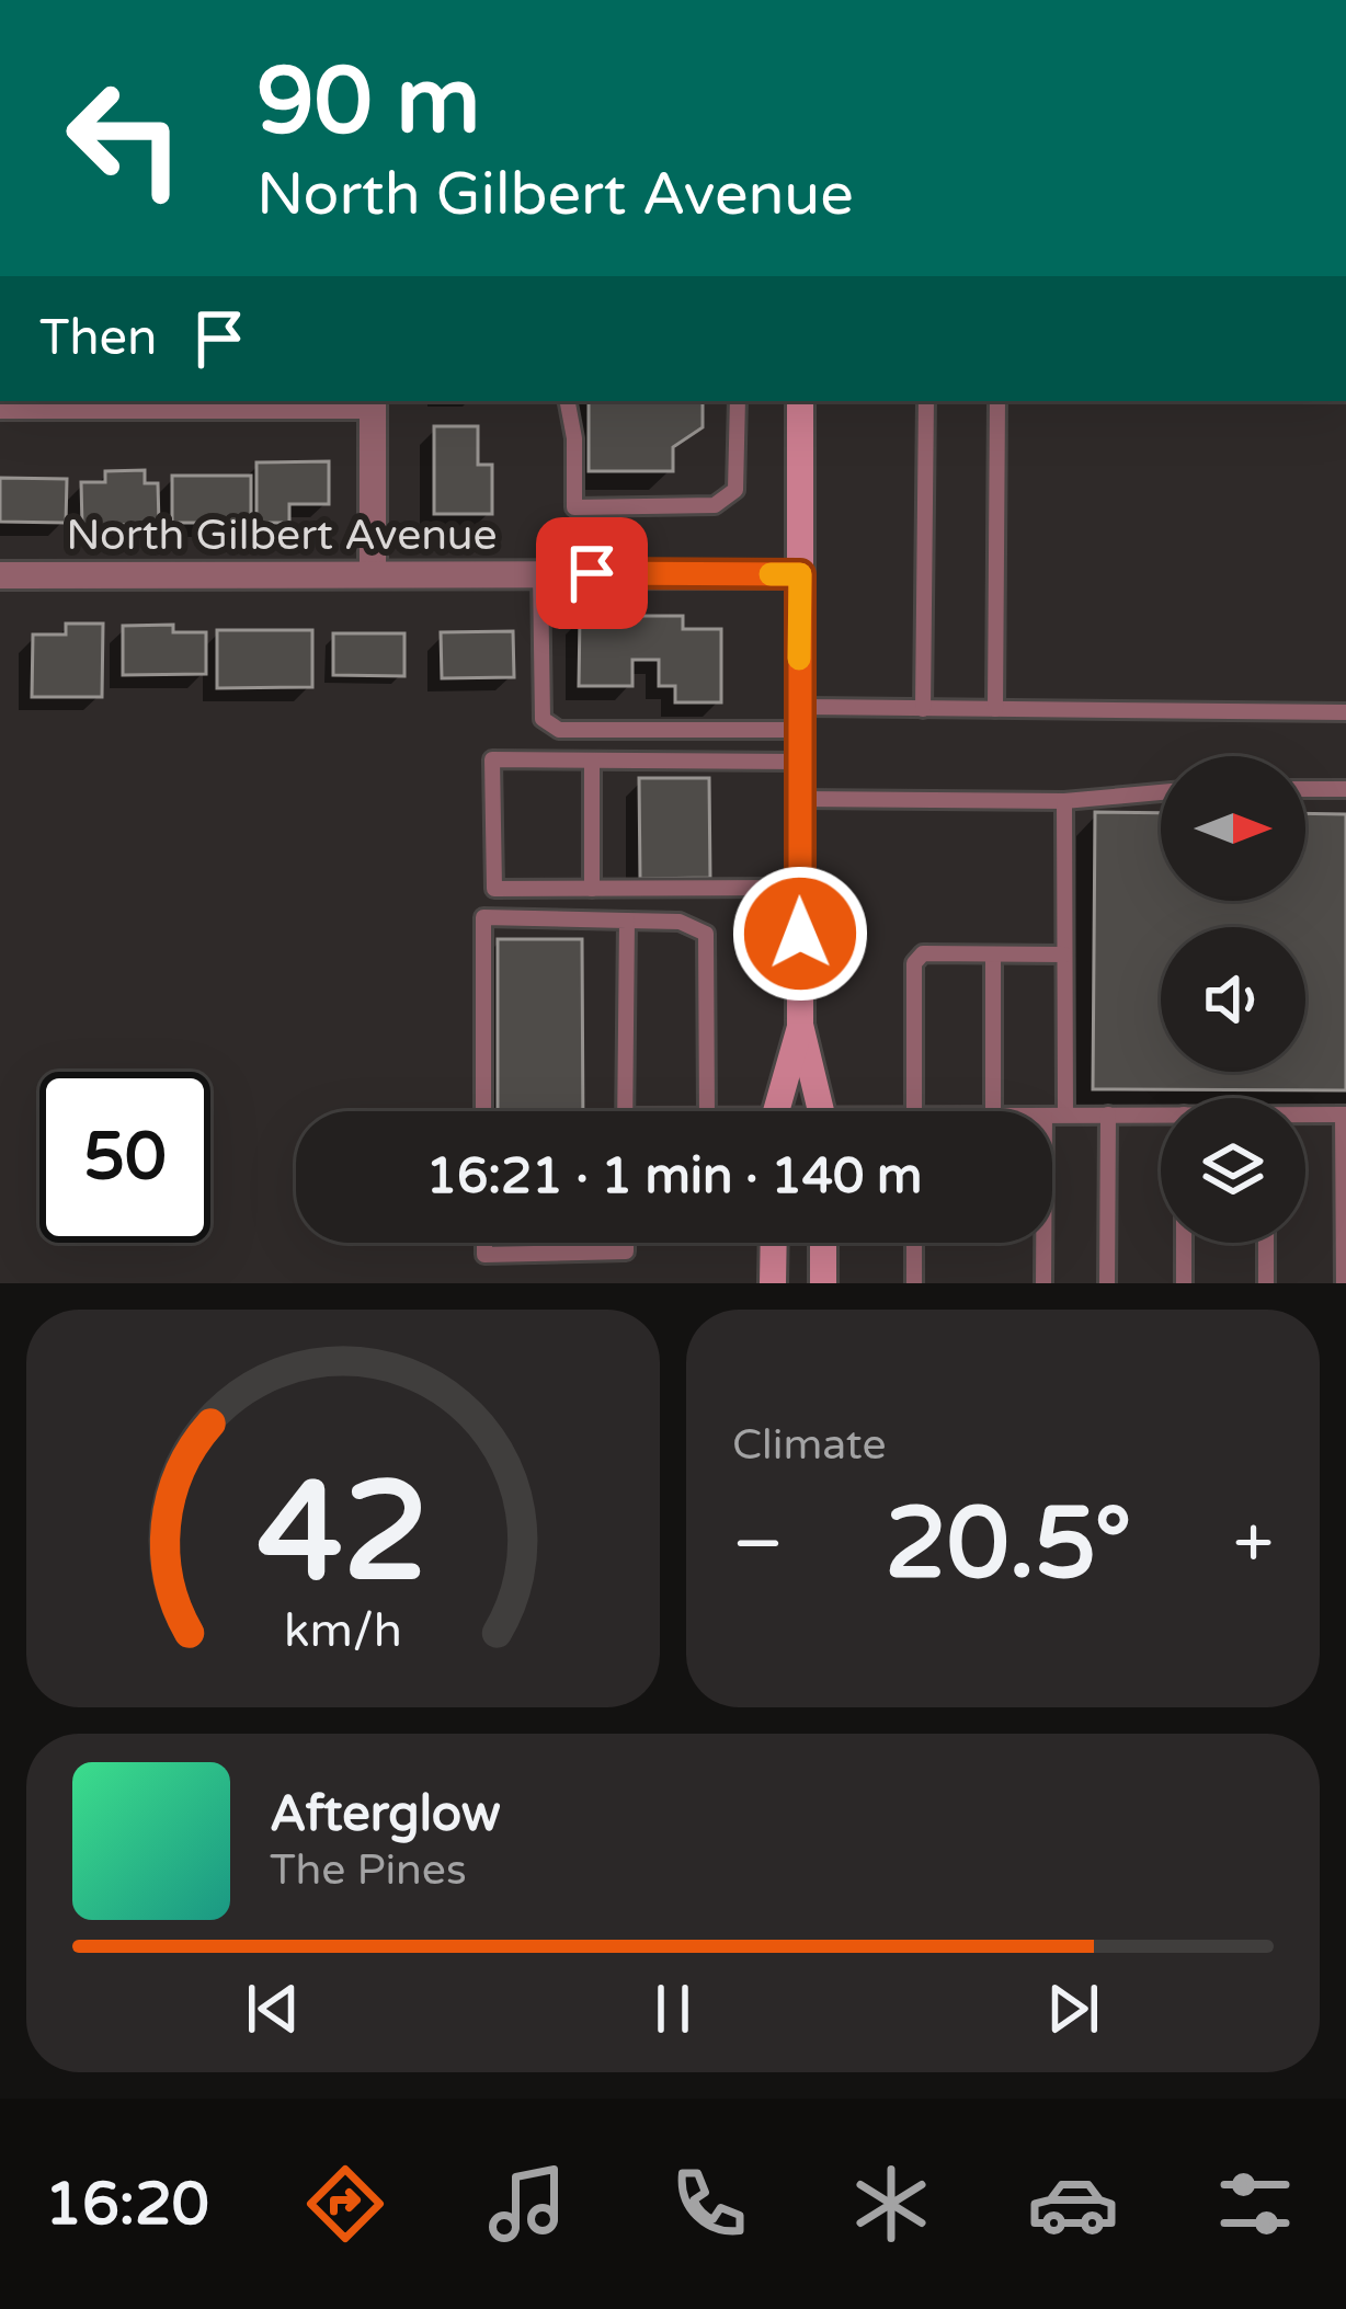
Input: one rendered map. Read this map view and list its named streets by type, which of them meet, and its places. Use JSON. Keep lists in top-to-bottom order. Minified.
{"streets":{"street":["North Gilbert Avenue"]},"north":"right","page":{"turn":["90 m","North Gilbert Avenue"],"then":"Then","limit":"50","trip":"16:21 · 1 min · 140 m","tile":"Climate","heat":["−","20.5°","+"],"song":["Afterglow","The Pines"],"tabs":"16:20","gauge":["42","km/h"]}}
